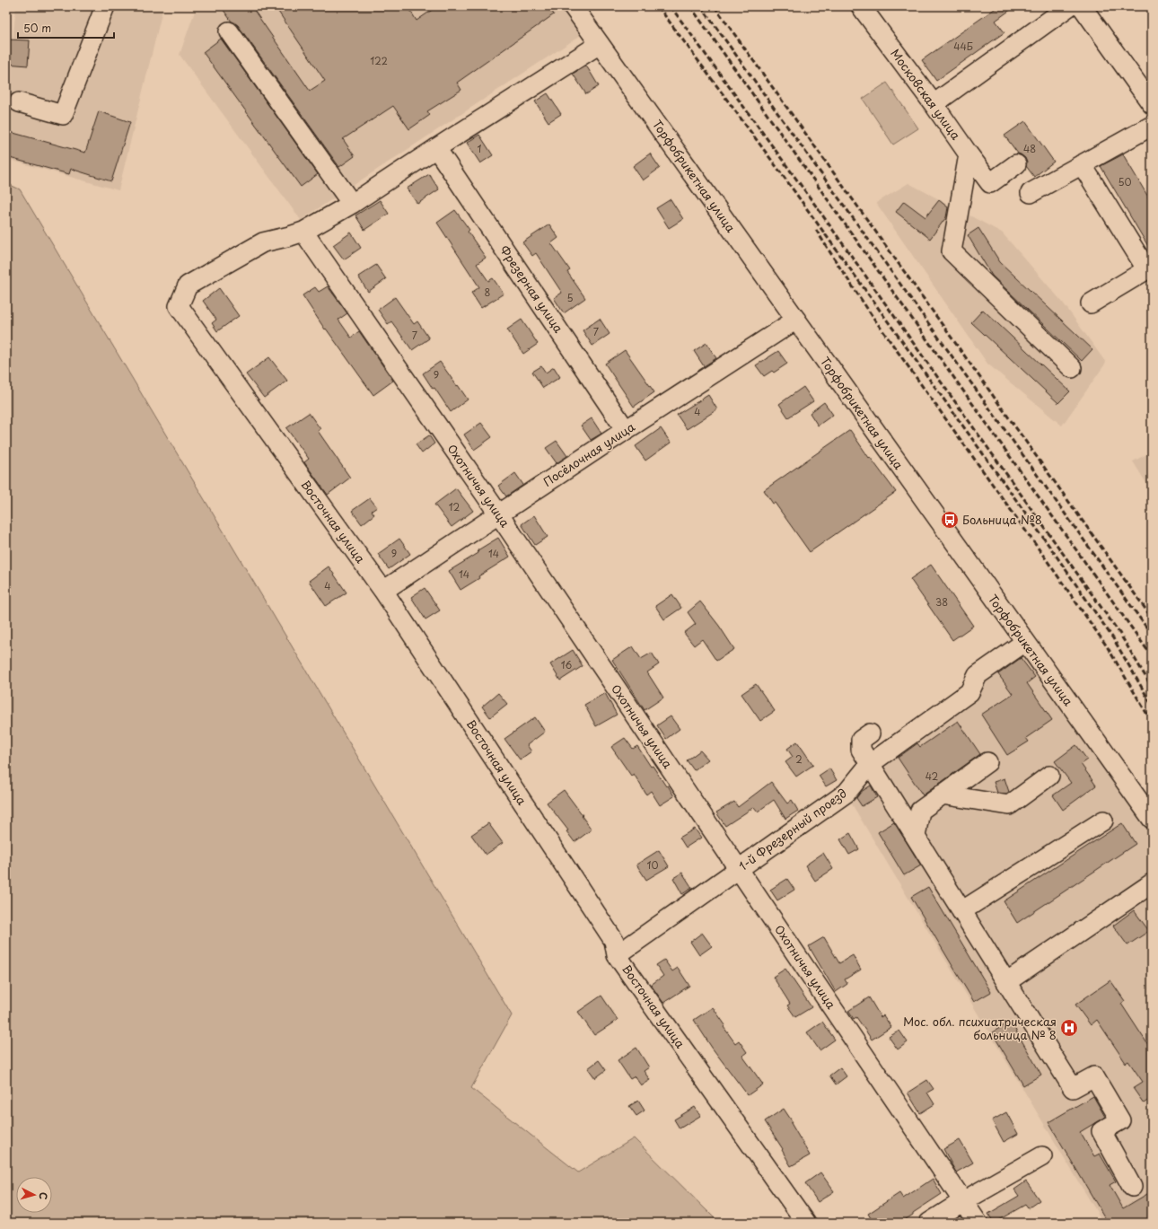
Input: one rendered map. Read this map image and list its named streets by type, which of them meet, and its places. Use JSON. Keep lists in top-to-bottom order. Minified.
{"streets":{"street":["Московская улица","Торфобрикетная улица","Фрезерная улица","Посёлочная улица","Охотничья улица","Восточная улица","1-й Фрезерный проезд"]},"crossings":[["Торфобрикетная улица","Посёлочная улица"],["Торфобрикетная улица","1-й Фрезерный проезд"],["Фрезерная улица","Посёлочная улица"],["Посёлочная улица","Охотничья улица"],["Посёлочная улица","Восточная улица"],["Охотничья улица","Восточная улица"],["Охотничья улица","1-й Фрезерный проезд"],["Восточная улица","1-й Фрезерный проезд"]],"places":{"bus stop":["Больница №8"],"hospital":["Мос. обл. психиатрическая больница № 8"]},"house_numbers":["44Б","122","1","48","50","8","5","7","7","9","4","12","9","14","14","4","38","16","2","42","10"],"scale_bar":"50 m","north":"right"}
